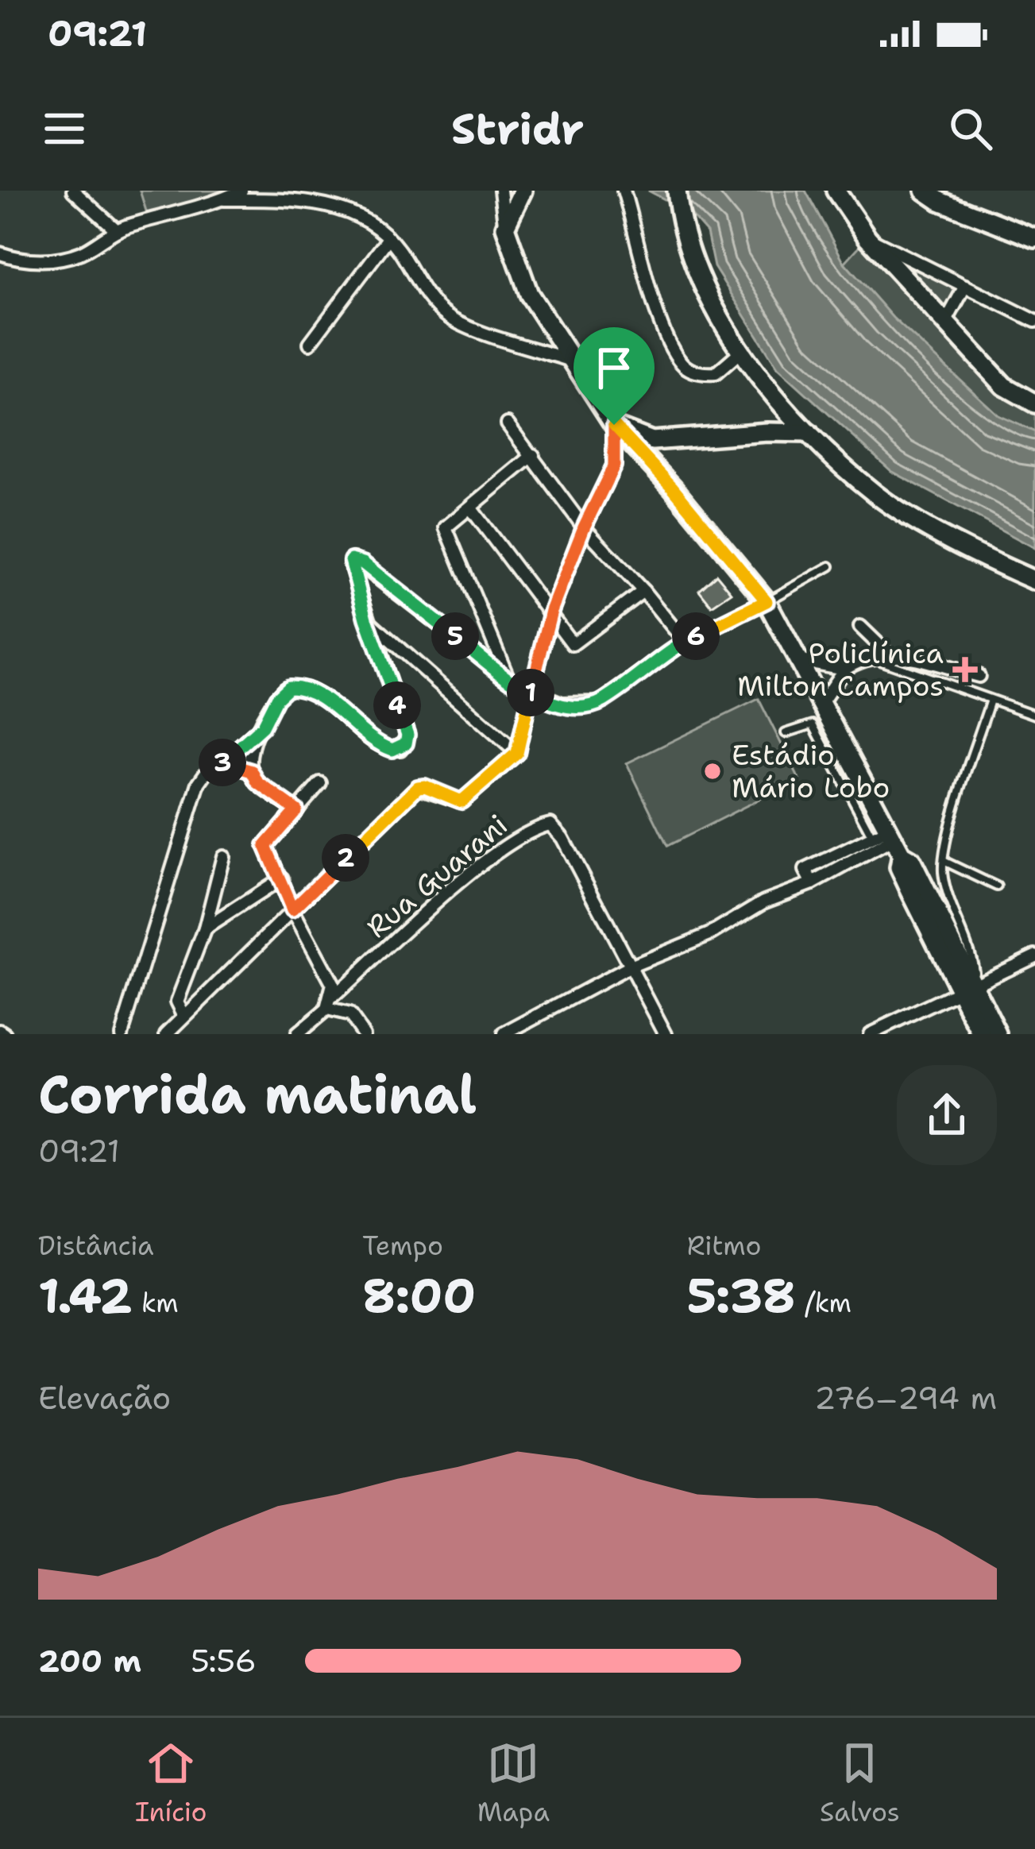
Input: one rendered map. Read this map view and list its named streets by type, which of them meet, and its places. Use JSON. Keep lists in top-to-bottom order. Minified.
{"streets":{"street":["Rua Guarani"]},"places":{"health":["Policlínica Milton Campos"],"other":["Estádio Mário Lobo"]},"page":{"status":"09:21","header":"Stridr","pins":["5","6","1","4","3","2"],"heading":["Corrida matinal","09:21"],"stats":[["Distância","1.42 km"],["Tempo","8:00"],["Ritmo","5:38 /km"]],"chart":["Elevação","276–294 m"],"list":[{"name":"200 m","note":"5:56"}],"tabs":["Início","Mapa","Salvos"]}}
